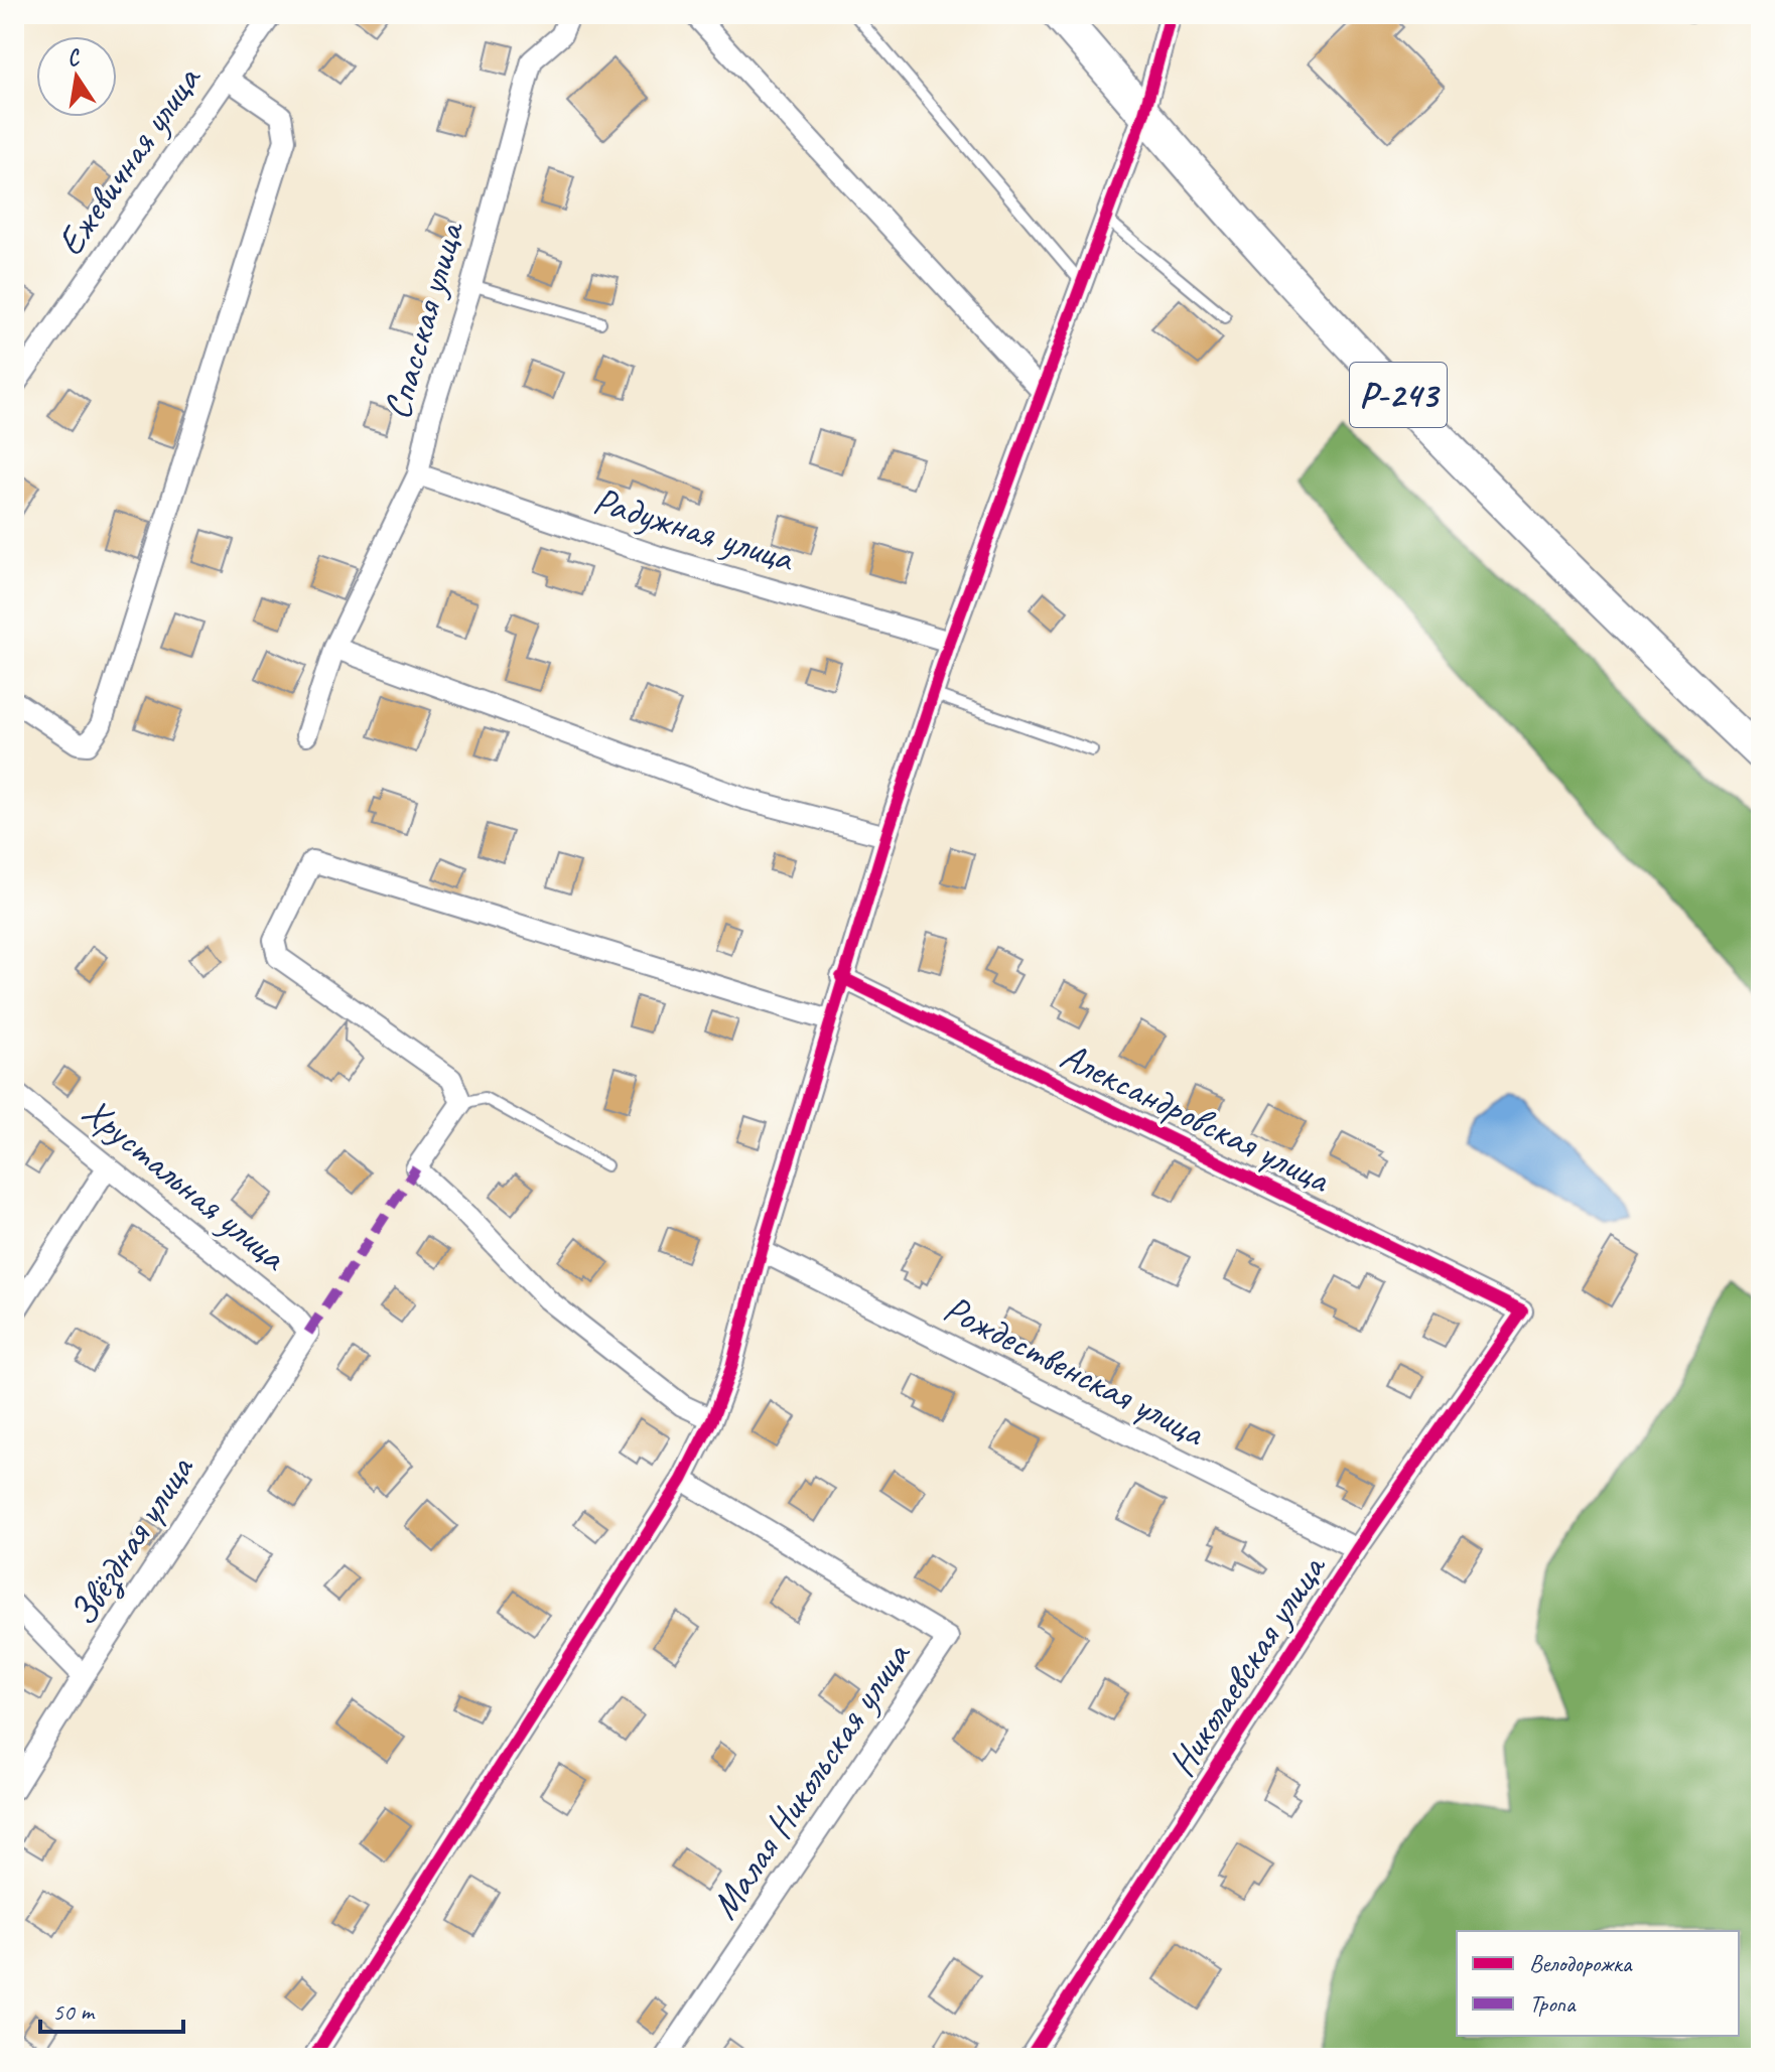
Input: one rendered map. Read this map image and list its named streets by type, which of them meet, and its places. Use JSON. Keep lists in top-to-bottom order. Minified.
{"streets":{"highway":["Р-243"],"street":["Ежевичная улица","Спасская улица","Радужная улица","Александровская улица","Хрустальная улица","Рождественская улица","Звёздная улица","Николаевская улица","Малая Никольская улица"]},"crossings":[["Спасская улица","Радужная улица"],["Александровская улица","Николаевская улица"],["Хрустальная улица","Звёздная улица"],["Рождественская улица","Николаевская улица"]],"legend":["Велодорожка","Тропа"],"scale_bar":"50 m","north":"top"}
